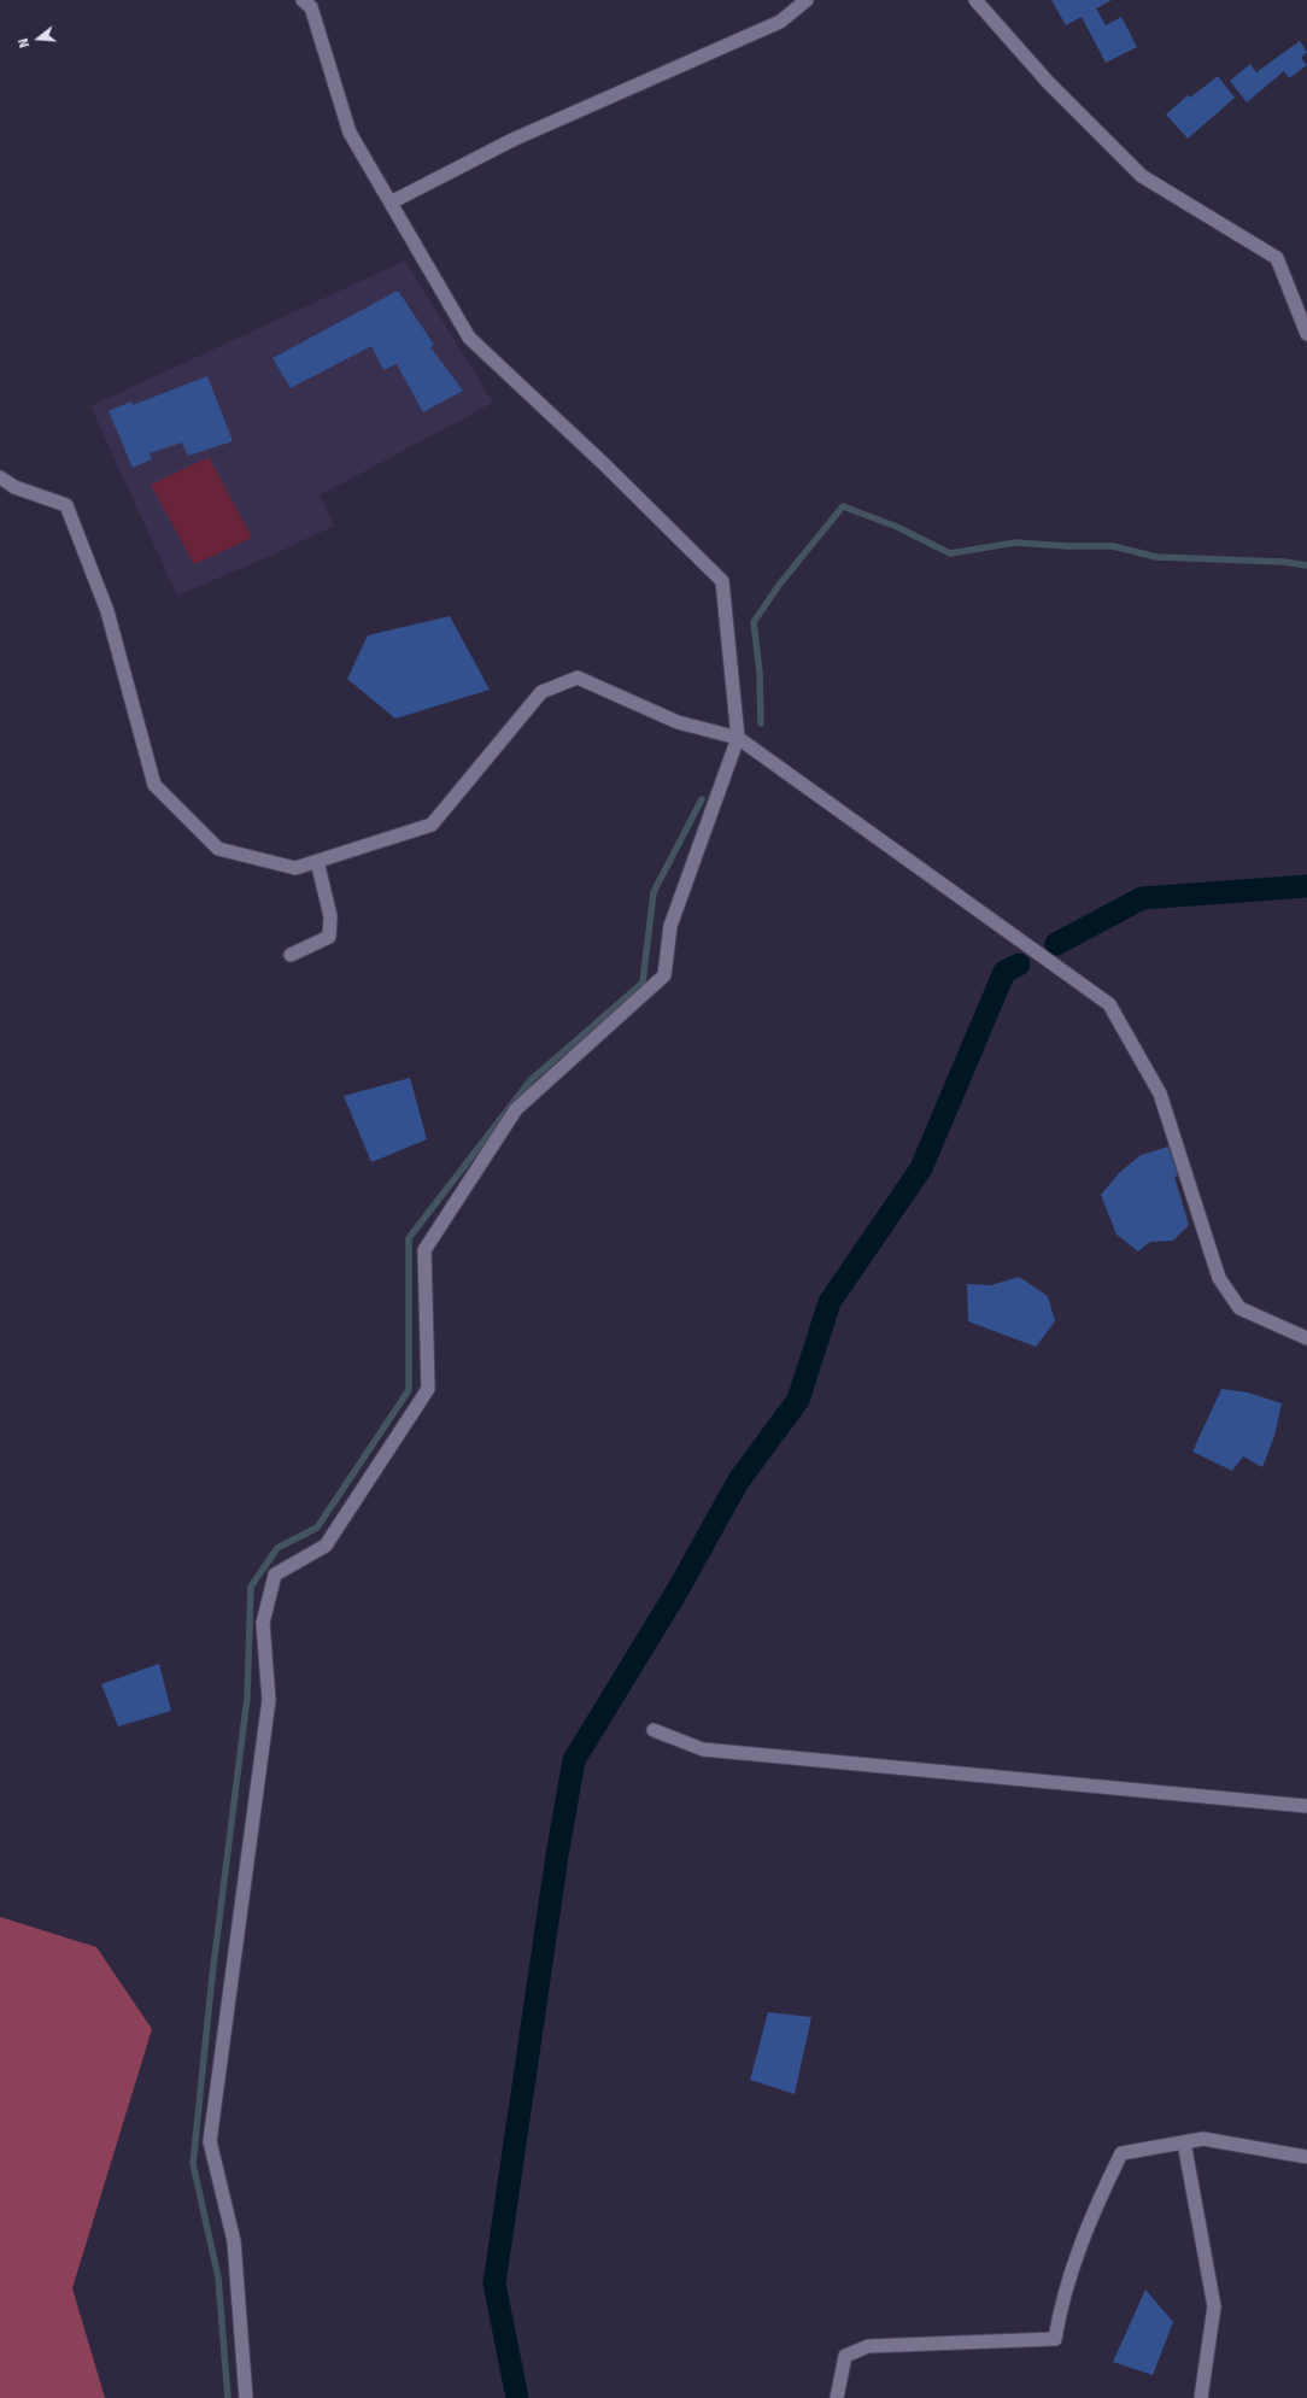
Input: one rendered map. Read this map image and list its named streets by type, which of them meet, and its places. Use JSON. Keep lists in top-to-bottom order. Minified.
{"north":"left"}
